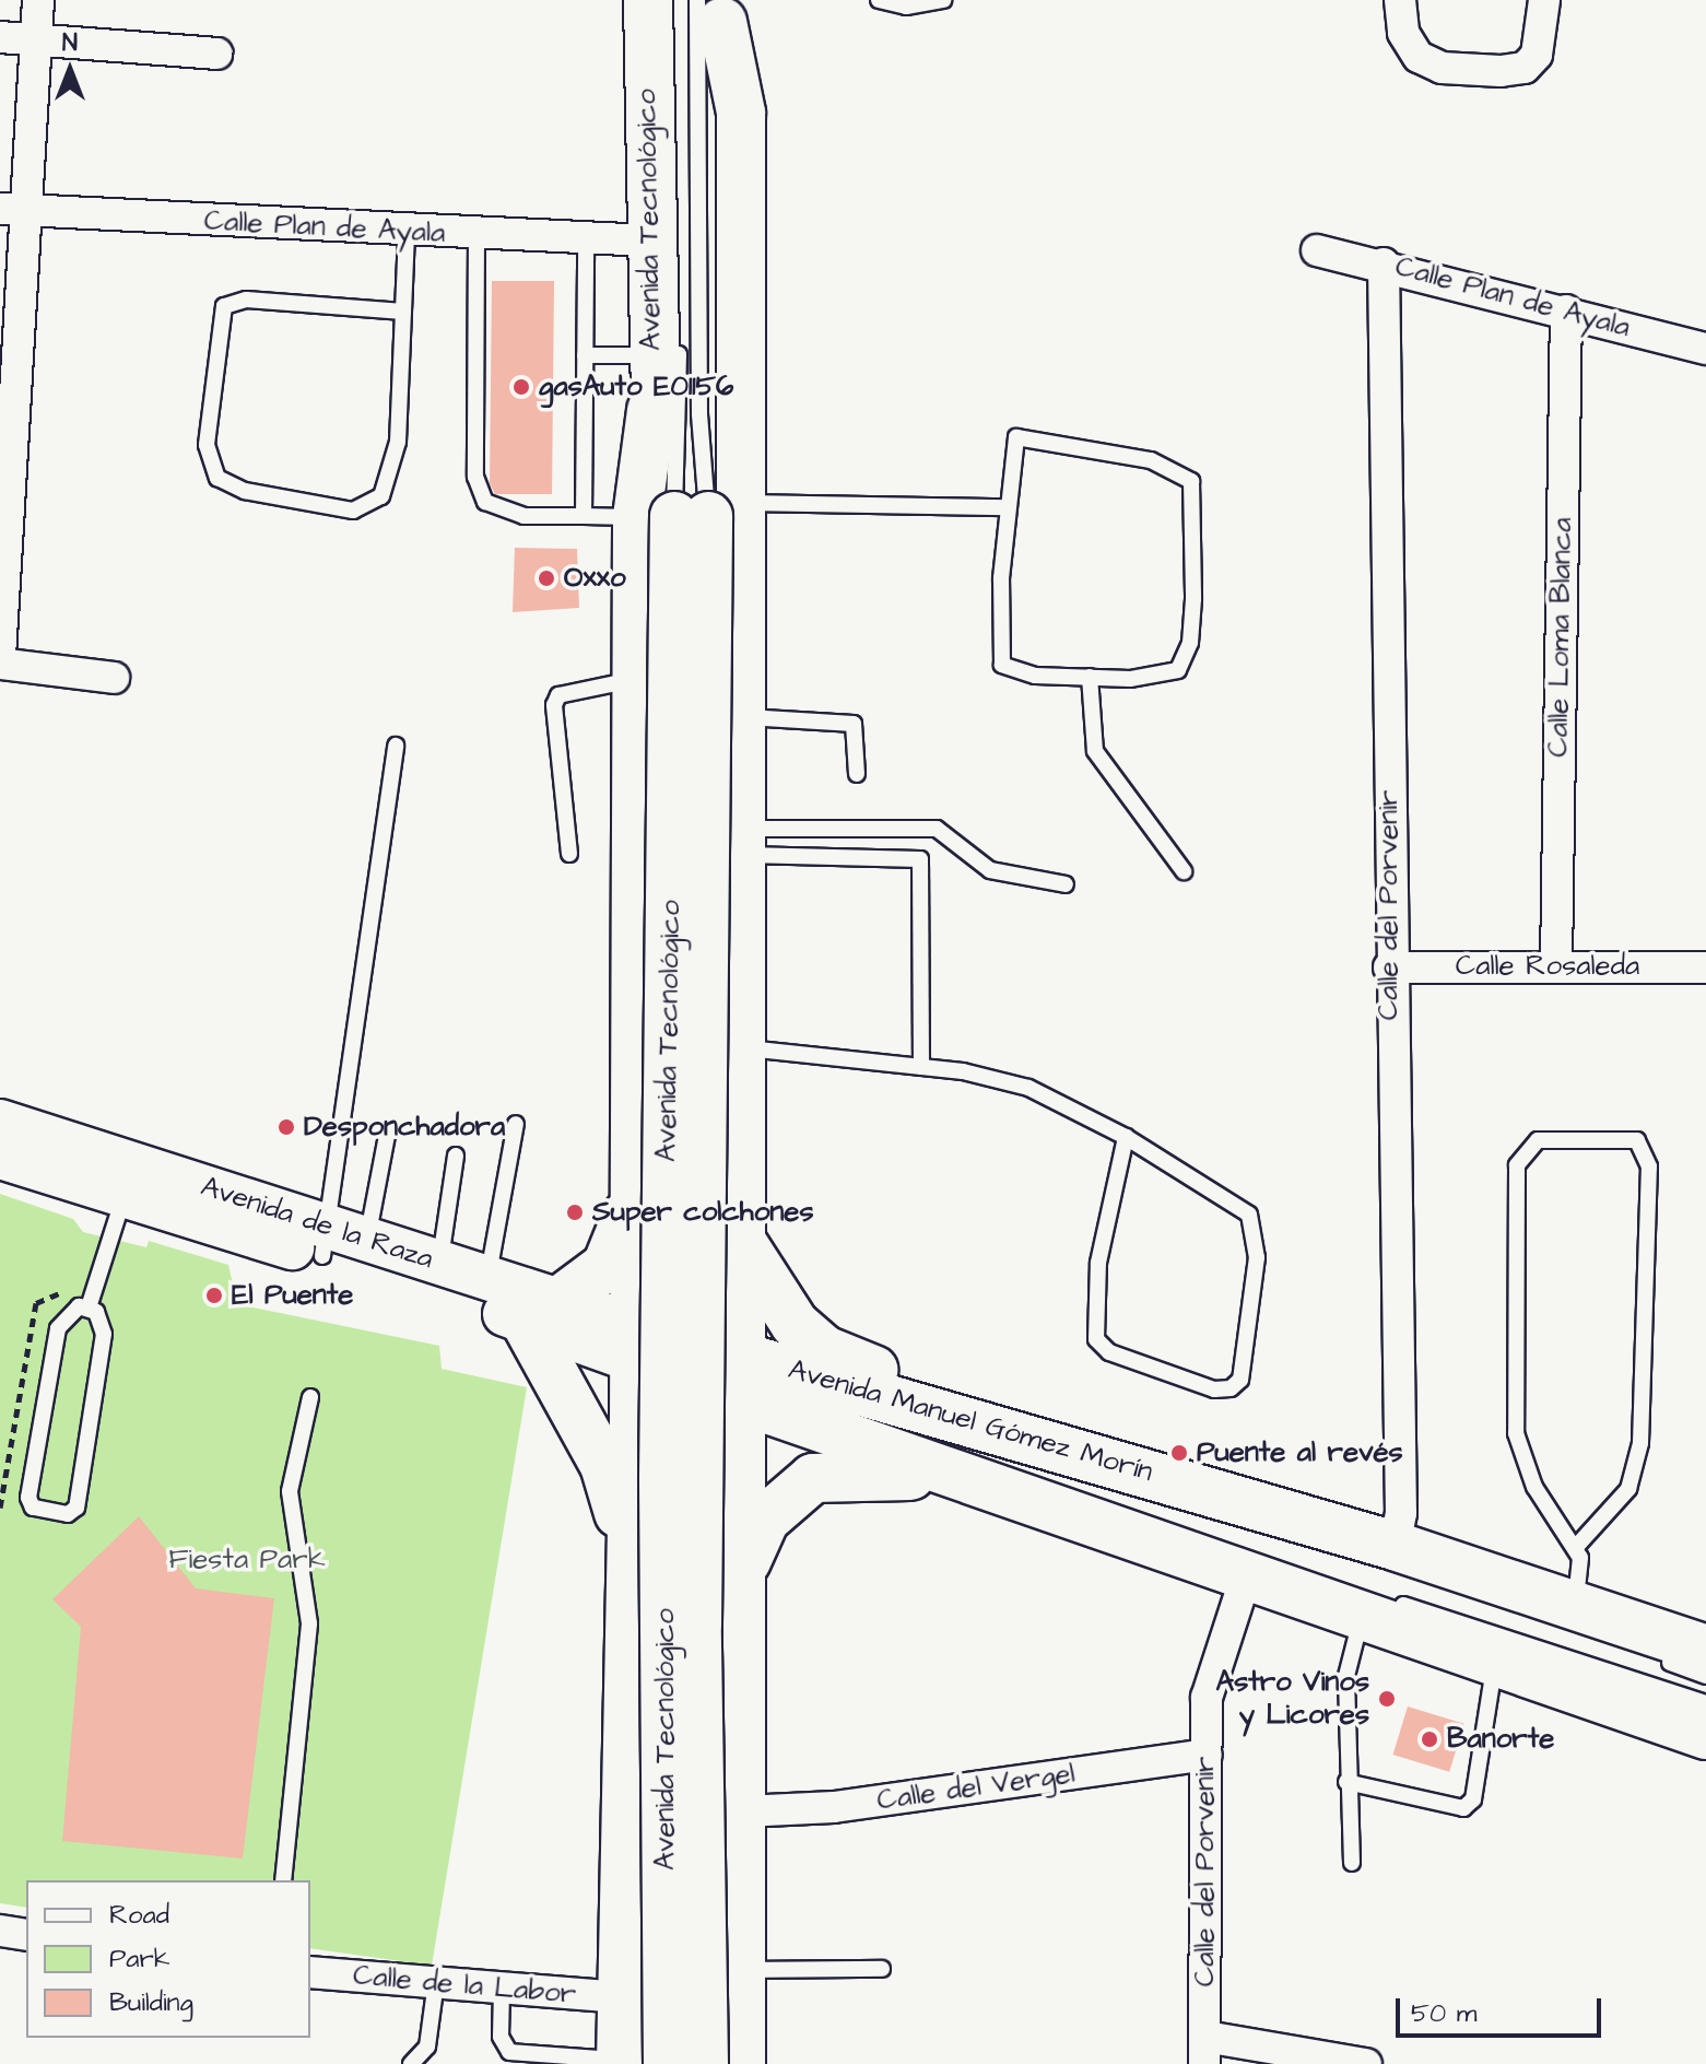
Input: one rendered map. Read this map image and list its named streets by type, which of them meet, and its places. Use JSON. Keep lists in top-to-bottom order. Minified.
{"streets":{"main road":["Avenida Tecnológico","Avenida de la Raza","Avenida Manuel Gómez Morín"],"street":["Calle Plan de Ayala","Calle Loma Blanca","Calle del Porvenir","Calle Rosaleda","Calle del Vergel","Calle de la Labor"]},"crossings":[["Avenida Tecnológico","Calle Plan de Ayala"],["Calle Plan de Ayala","Calle Loma Blanca"],["Calle Plan de Ayala","Calle del Porvenir"],["Calle Loma Blanca","Calle Rosaleda"],["Calle del Porvenir","Calle Rosaleda"],["Calle del Porvenir","Avenida Manuel Gómez Morín"],["Calle del Porvenir","Calle del Vergel"],["Avenida de la Raza","Avenida Manuel Gómez Morín"]],"parks":["Fiesta Park"],"places":["gasAuto E01156","Oxxo","Desponchadora","Super colchones","El Puente","Puente al revés","Astro Vinos y Licores","Banorte"],"legend":["Road","Park","Building"],"scale_bar":"50 m","north":"top"}
